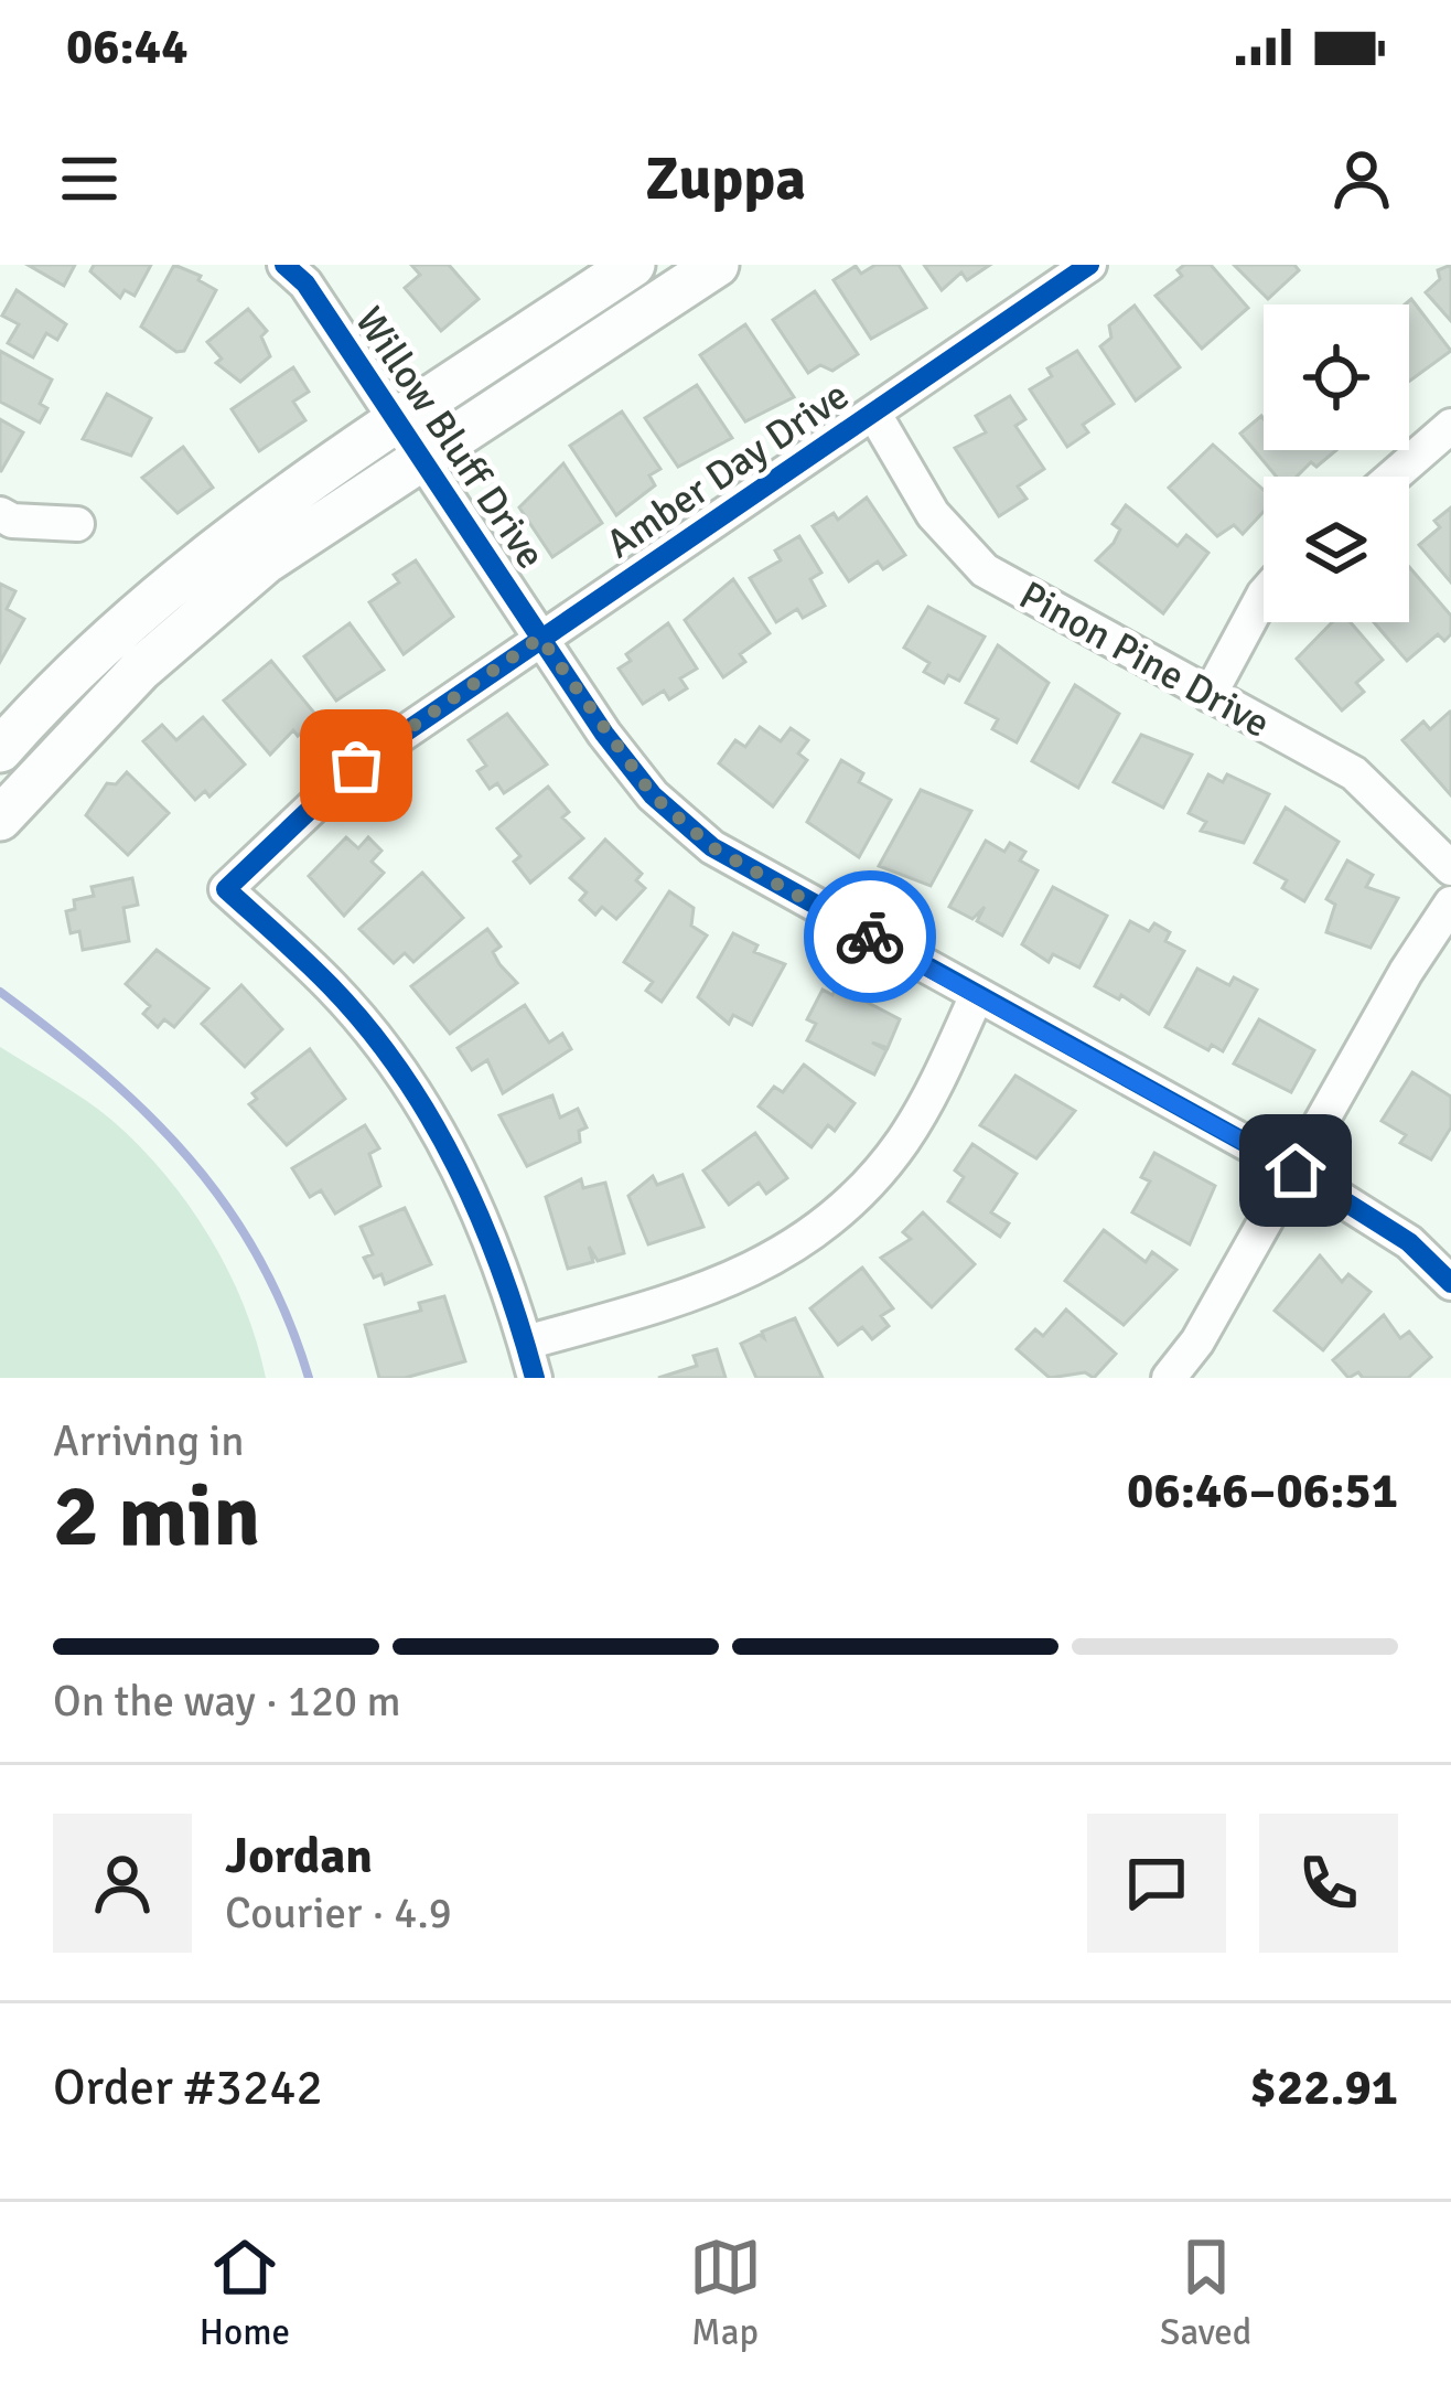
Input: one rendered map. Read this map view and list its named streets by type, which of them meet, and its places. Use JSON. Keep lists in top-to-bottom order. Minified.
{"streets":{"street":["Willow Bluff Drive","Amber Day Drive","Pinon Pine Drive"]},"crossings":[["Willow Bluff Drive","Amber Day Drive"],["Amber Day Drive","Pinon Pine Drive"]],"page":{"status":"06:44","header":"Zuppa","heading":["2 min","Arriving in","06:46–06:51"],"panel":["Jordan","Courier · 4.9","Order #3242","$22.91"],"bar":"On the way · 120 m","tabs":["Home","Map","Saved"]}}
